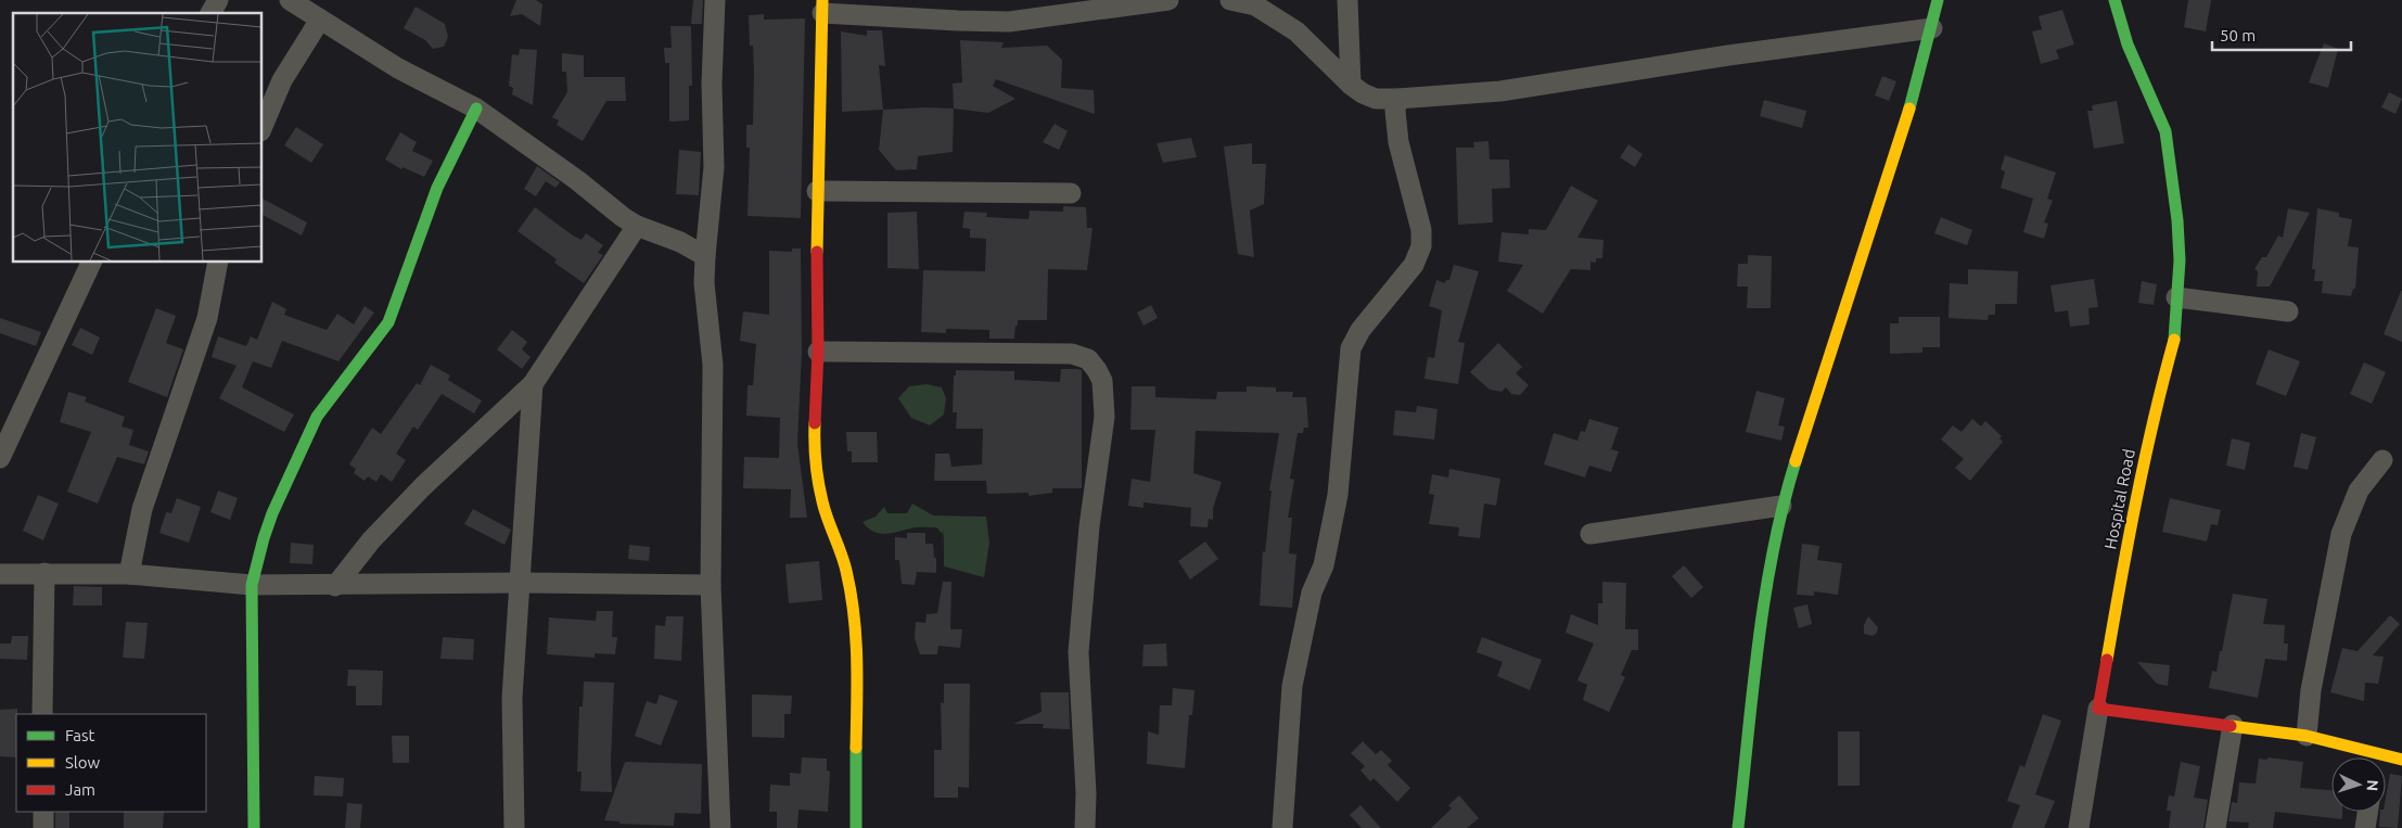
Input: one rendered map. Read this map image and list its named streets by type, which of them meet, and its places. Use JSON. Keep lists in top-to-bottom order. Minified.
{"streets":{"street":["Hospital Road"]},"legend":["Fast","Slow","Jam"],"scale_bar":"50 m","north":"right"}
